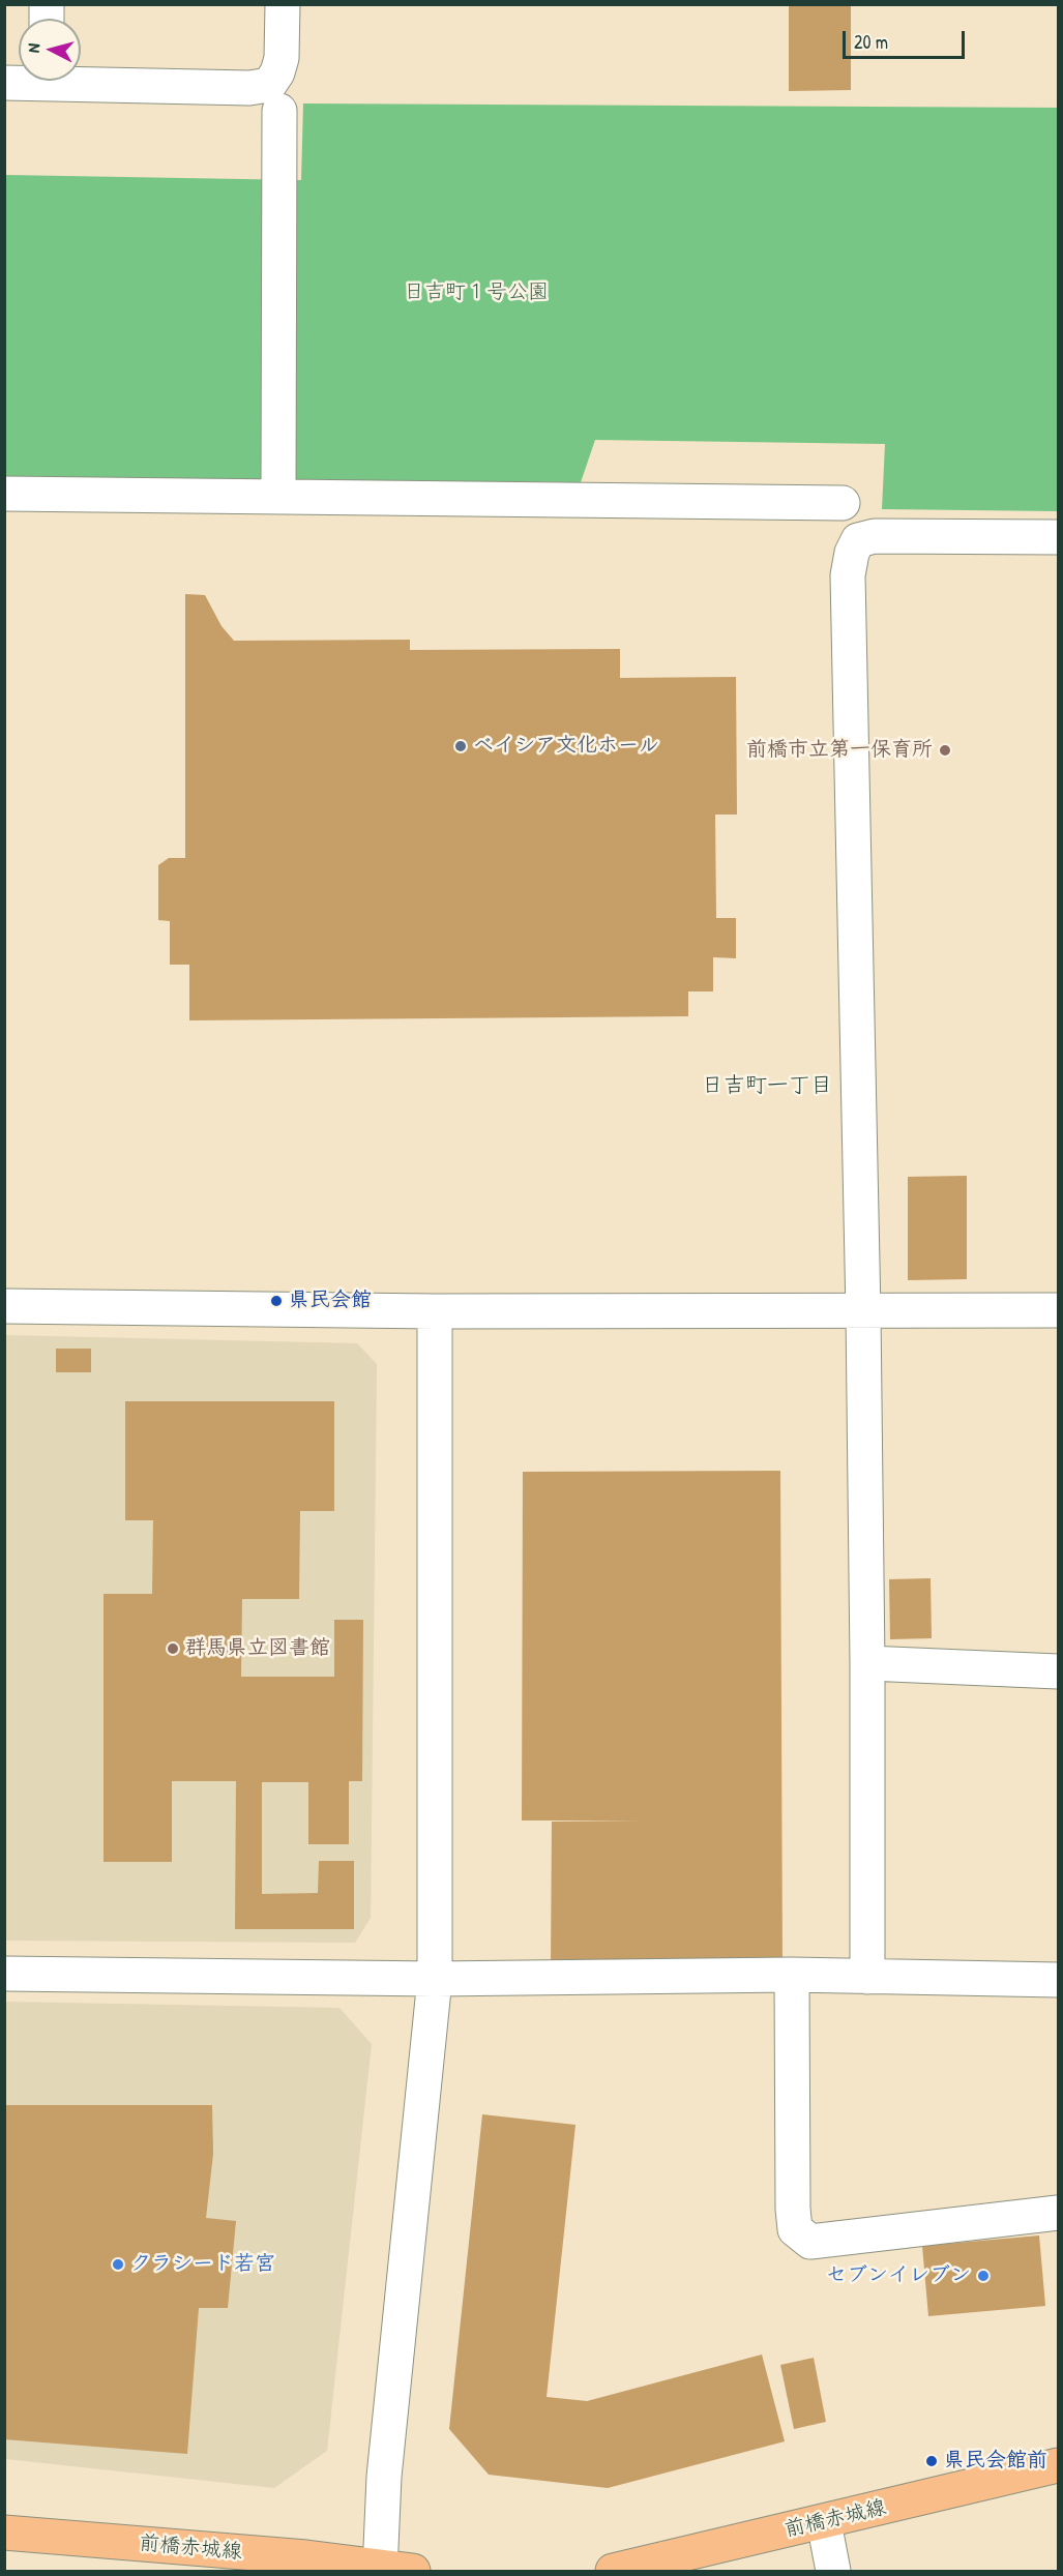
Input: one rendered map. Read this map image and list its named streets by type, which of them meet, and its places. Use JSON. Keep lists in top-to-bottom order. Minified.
{"streets":{"main road":["前橋赤城線"]},"districts":["日吉町一丁目"],"parks":["日吉町１号公園"],"places":["ベイシア文化ホール","前橋市立第一保育所","県民会館","群馬県立図書館","クラシード若宮","セブンイレブン","県民会館前"],"scale_bar":"20 m","north":"left"}
